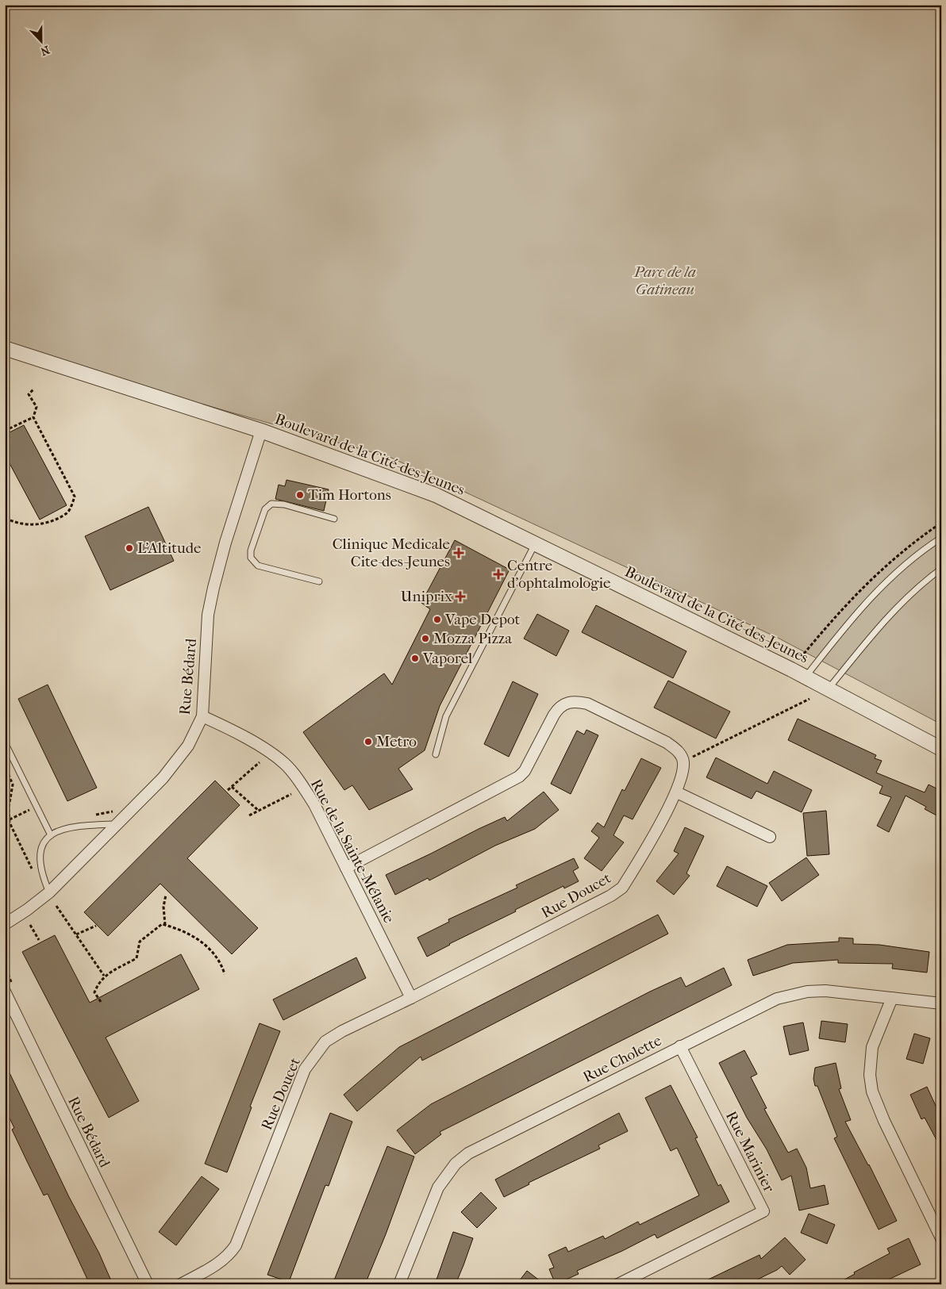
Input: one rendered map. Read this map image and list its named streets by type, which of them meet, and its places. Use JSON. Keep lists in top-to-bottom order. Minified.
{"streets":{"street":["Boulevard de la Cité-des-Jeunes","Rue Bédard","Rue de la Sainte-Mélanie","Rue Doucet","Rue Cholette","Rue Marinier"]},"crossings":[["Boulevard de la Cité-des-Jeunes","Rue Bédard"],["Rue Bédard","Rue de la Sainte-Mélanie"],["Rue de la Sainte-Mélanie","Rue Doucet"],["Rue Cholette","Rue Marinier"]],"parks":["Parc de la Gatineau"],"places":{"other":["Tim Hortons","L'Altitude","Vape Depot","Mozza Pizza","Vaporel","Metro"],"health":["Clinique Medicale Cite-des-Jeunes","Centre d'ophtalmologie","Uniprix"]},"north":"bottom"}
